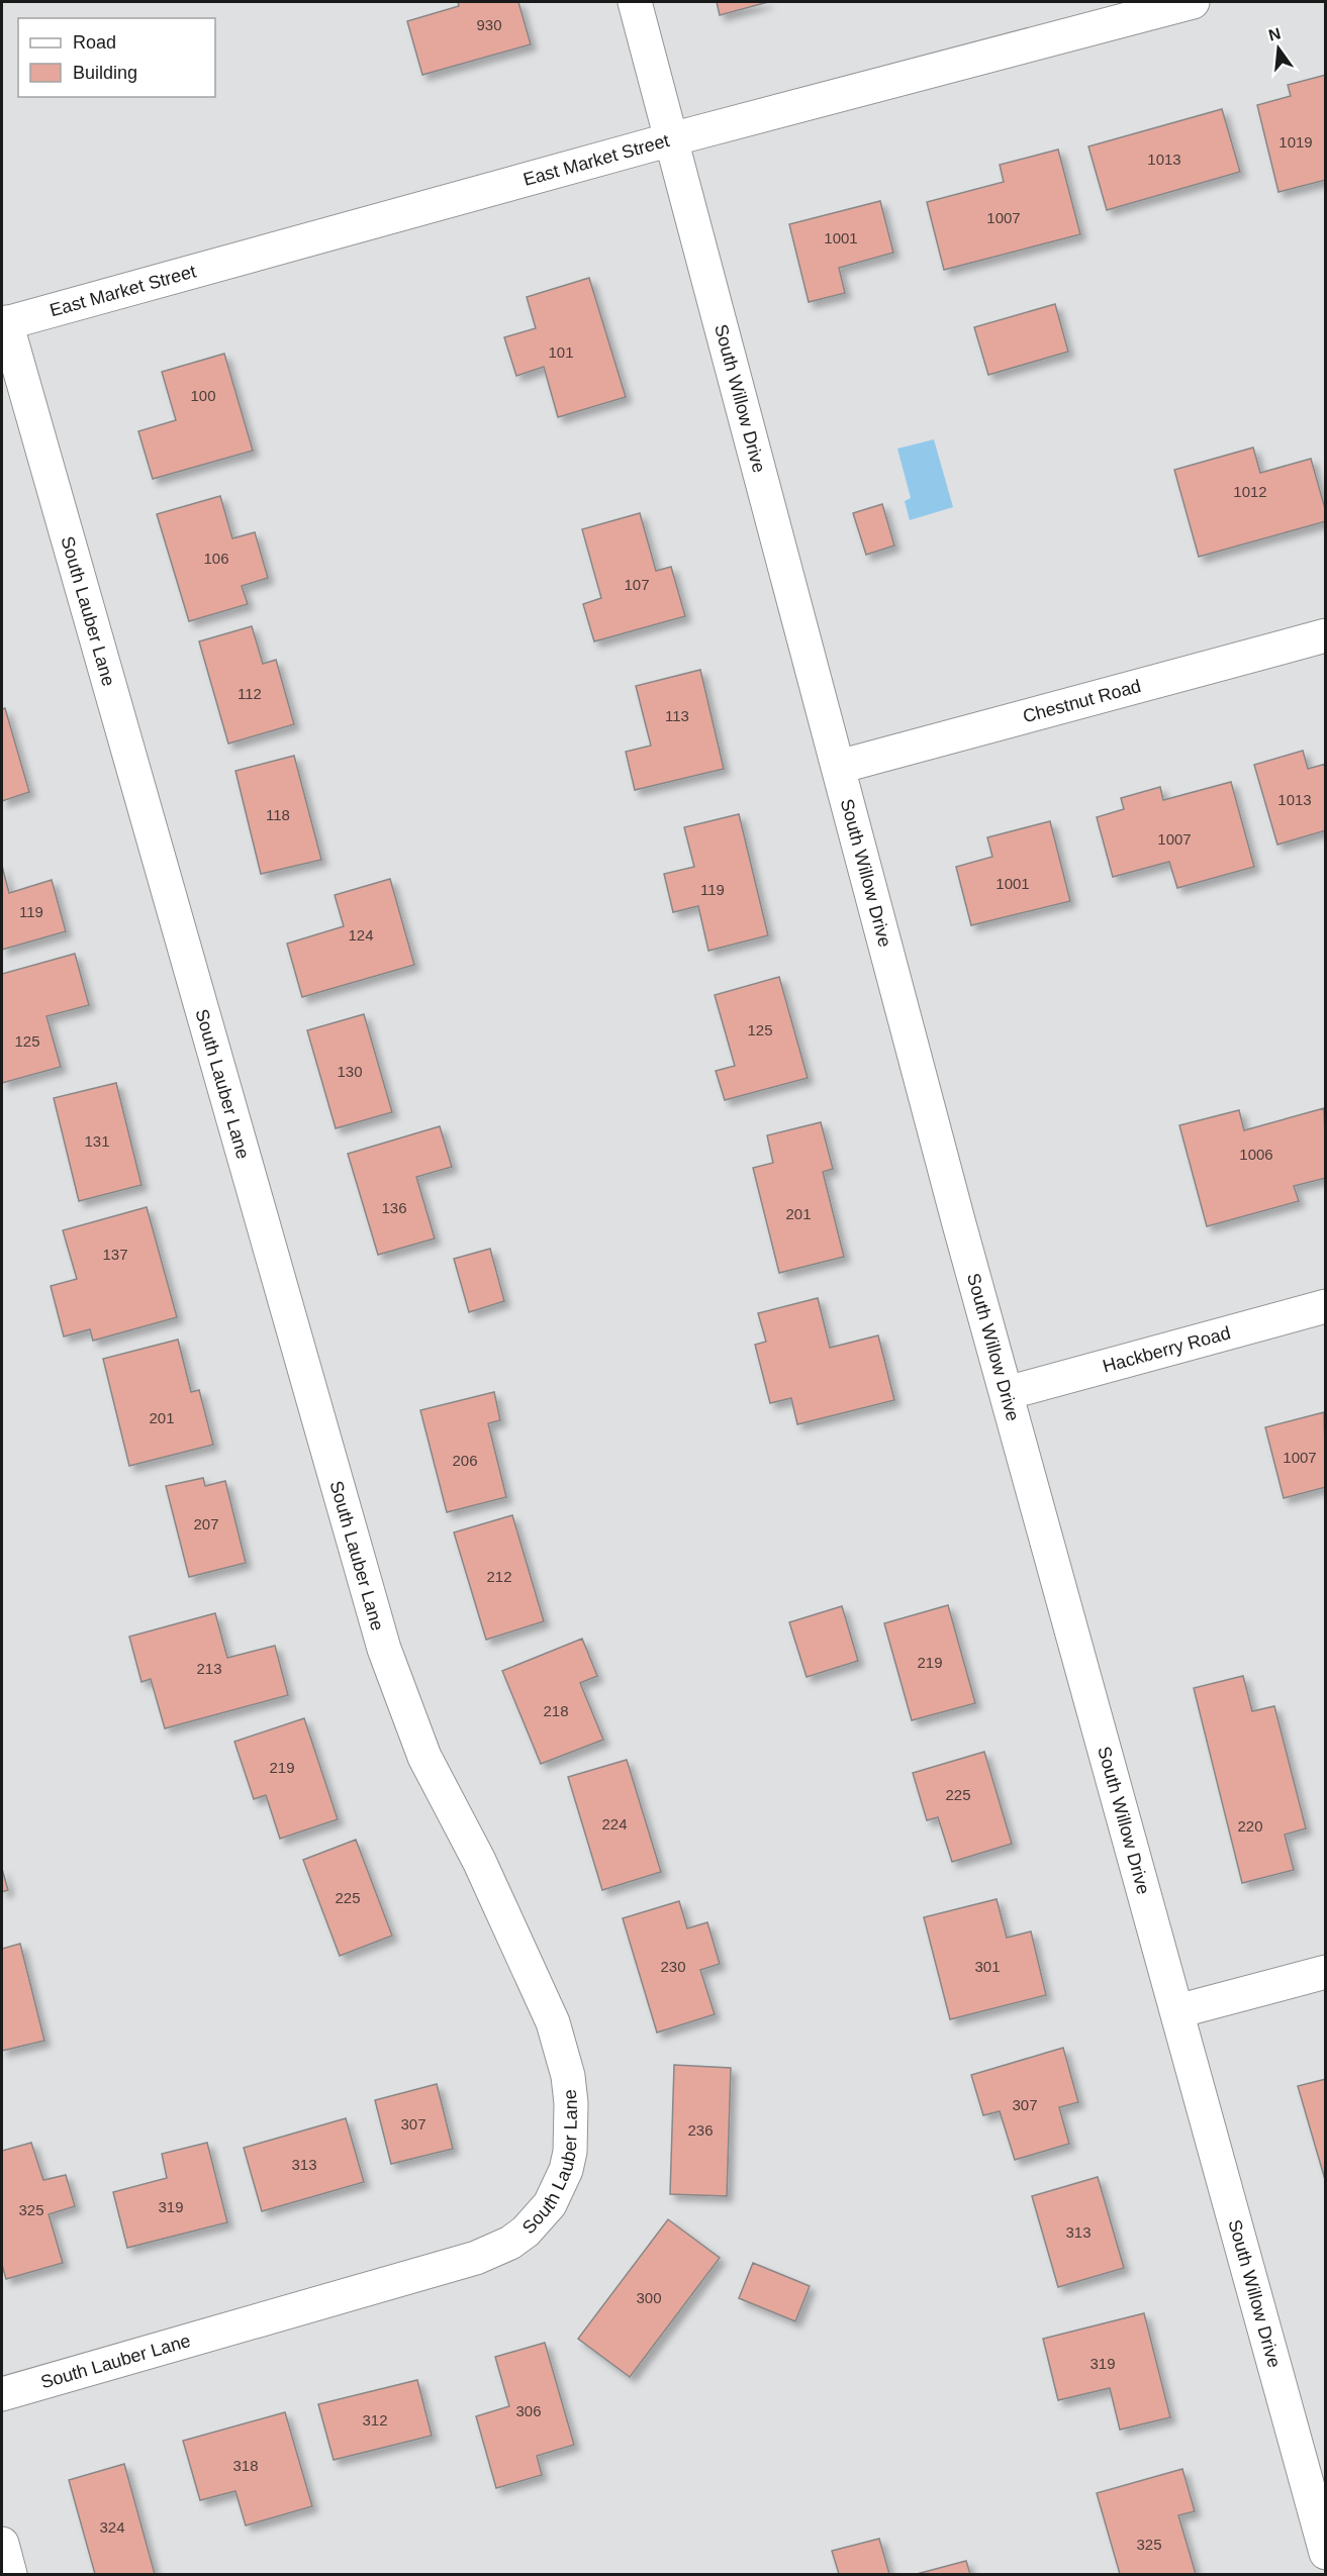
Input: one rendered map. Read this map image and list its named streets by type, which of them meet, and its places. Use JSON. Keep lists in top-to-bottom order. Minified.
{"streets":{"street":["East Market Street","South Willow Drive","South Lauber Lane","Chestnut Road","Hackberry Road"]},"crossings":[["East Market Street","South Willow Drive"],["East Market Street","South Lauber Lane"],["South Willow Drive","Chestnut Road"],["South Willow Drive","Hackberry Road"]],"house_numbers":["930","1019","1013","1007","1001","101","100","1012","106","107","112","113","1013","118","1007","1001","119","119","124","125","125","130","131","1006","136","201","137","201","1007","206","207","212","219","213","218","219","225","224","220","225","230","301","307","307","236","313","319","325","313","300","319","306","312","318","324","325"],"legend":["Road","Building"],"north":"top"}
